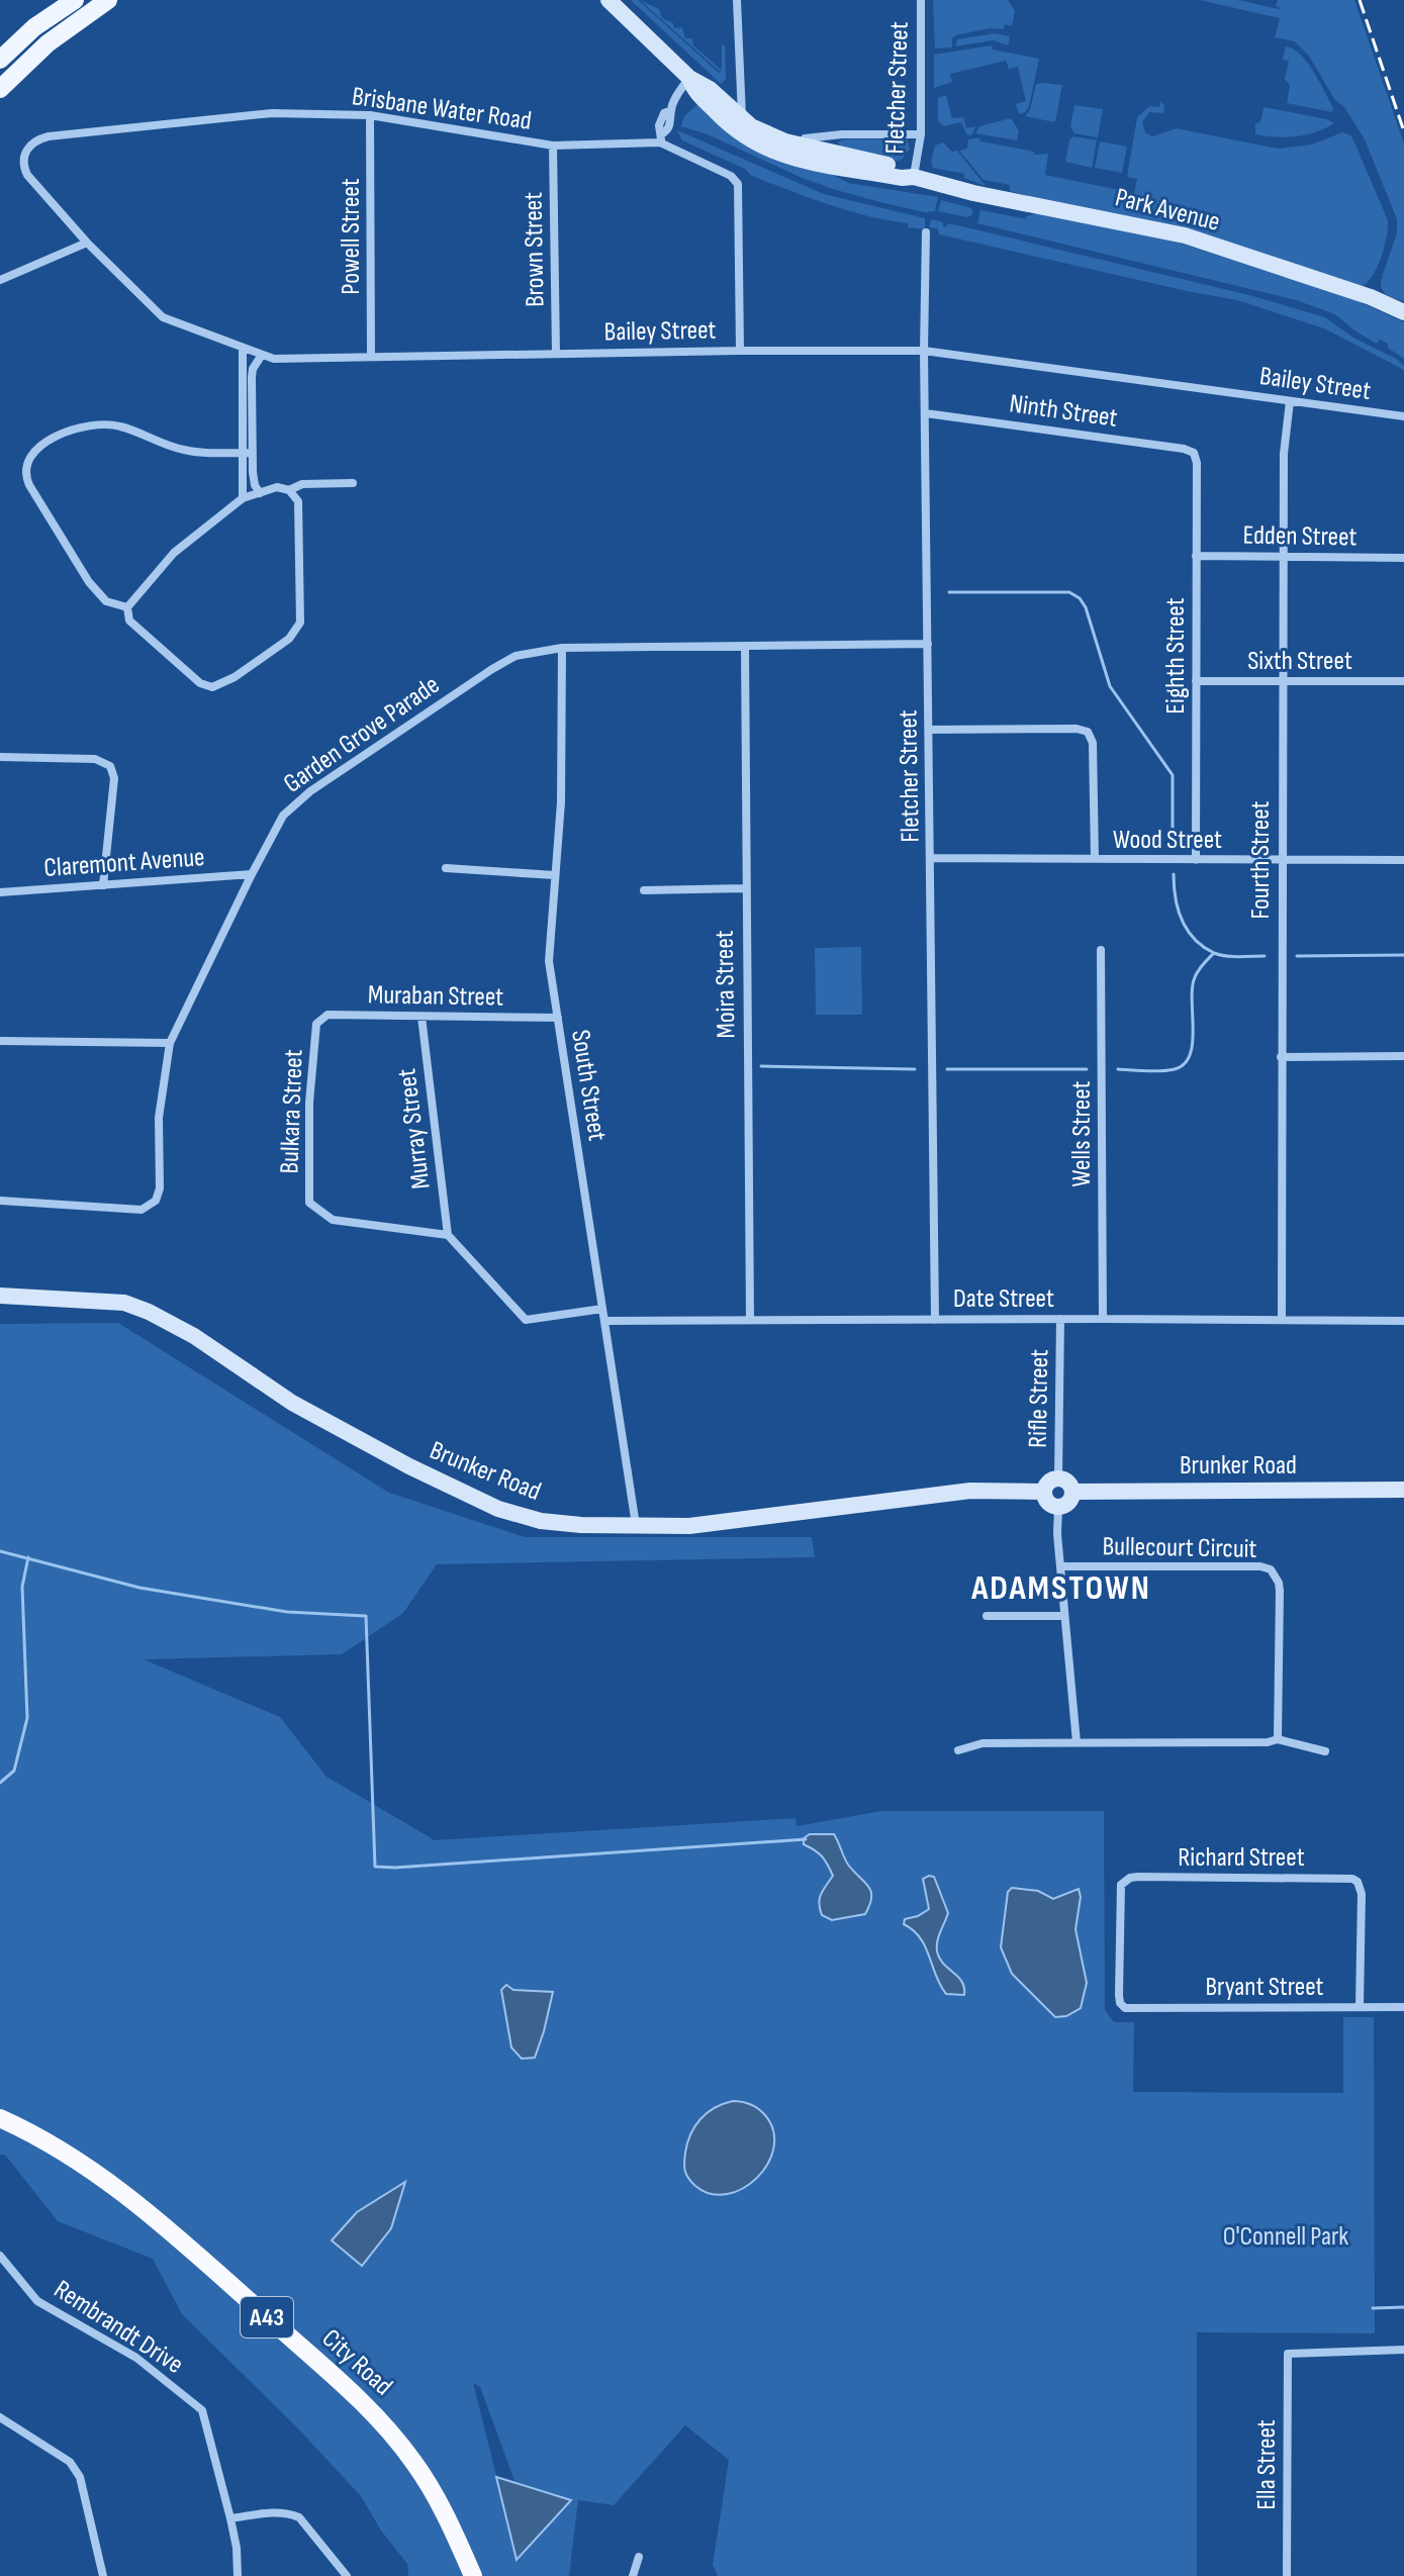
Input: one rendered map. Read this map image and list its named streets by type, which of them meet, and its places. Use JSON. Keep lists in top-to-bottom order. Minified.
{"streets":{"highway":["A43","City Road"],"main road":["Park Avenue","Brunker Road"],"street":["Fletcher Street","Brisbane Water Road","Powell Street","Brown Street","Bailey Street","Ninth Street","Edden Street","Eighth Street","Sixth Street","Garden Grove Parade","Wood Street","Fourth Street","Claremont Avenue","Moira Street","Muraban Street","South Street","Bulkara Street","Murray Street","Wells Street","Date Street","Rifle Street","Bullecourt Circuit","Richard Street","Bryant Street","Rembrandt Drive","Ella Street"]},"crossings":[["Fletcher Street","Park Avenue"],["Fletcher Street","Bailey Street"],["Fletcher Street","Ninth Street"],["Fletcher Street","Garden Grove Parade"],["Fletcher Street","Wood Street"],["Fletcher Street","Date Street"],["Brisbane Water Road","Powell Street"],["Brisbane Water Road","Brown Street"],["Brisbane Water Road","Bailey Street"],["Powell Street","Bailey Street"],["Brown Street","Bailey Street"],["Bailey Street","Fourth Street"],["Ninth Street","Eighth Street"],["Edden Street","Eighth Street"],["Edden Street","Fourth Street"],["Eighth Street","Sixth Street"],["Eighth Street","Wood Street"],["Sixth Street","Fourth Street"],["Garden Grove Parade","Claremont Avenue"],["Garden Grove Parade","Moira Street"],["Garden Grove Parade","South Street"],["Wood Street","Fourth Street"],["Fourth Street","Date Street"],["Moira Street","Date Street"],["Muraban Street","South Street"],["Muraban Street","Bulkara Street"],["Muraban Street","Murray Street"],["South Street","Date Street"],["South Street","Brunker Road"],["Bulkara Street","Murray Street"],["Wells Street","Date Street"],["Date Street","Rifle Street"],["Rifle Street","Brunker Road"],["Richard Street","Bryant Street"]],"districts":["ADAMSTOWN"],"parks":["O'Connell Park"]}
